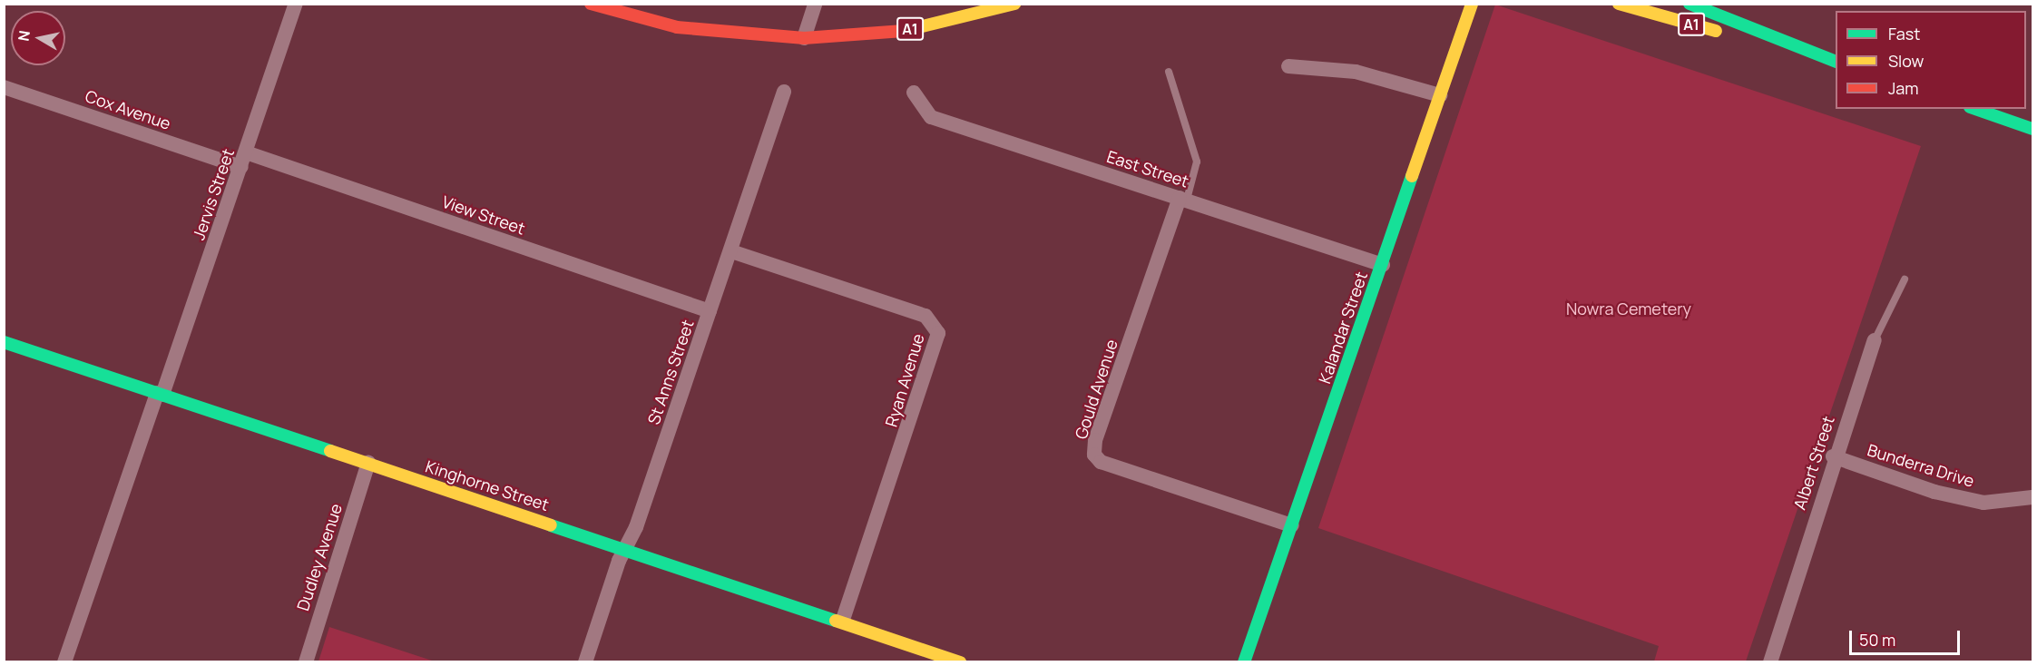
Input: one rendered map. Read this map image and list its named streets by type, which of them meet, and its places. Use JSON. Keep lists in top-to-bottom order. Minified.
{"streets":{"main road":["A1","Kalandar Street","Kinghorne Street"],"street":["Cox Avenue","East Street","Jervis Street","View Street","St Anns Street","Ryan Avenue","Gould Avenue","Albert Street","Bunderra Drive","Dudley Avenue"]},"crossings":[["Cox Avenue","Jervis Street"],["Cox Avenue","View Street"],["East Street","Kalandar Street"],["East Street","Gould Avenue"],["Jervis Street","View Street"],["Jervis Street","Kinghorne Street"],["View Street","St Anns Street"],["Kalandar Street","Gould Avenue"],["St Anns Street","Ryan Avenue"],["St Anns Street","Kinghorne Street"],["Ryan Avenue","Kinghorne Street"],["Albert Street","Bunderra Drive"],["Kinghorne Street","Dudley Avenue"]],"parks":["Nowra Cemetery"],"legend":["Fast","Slow","Jam"],"scale_bar":"50 m","north":"left"}
